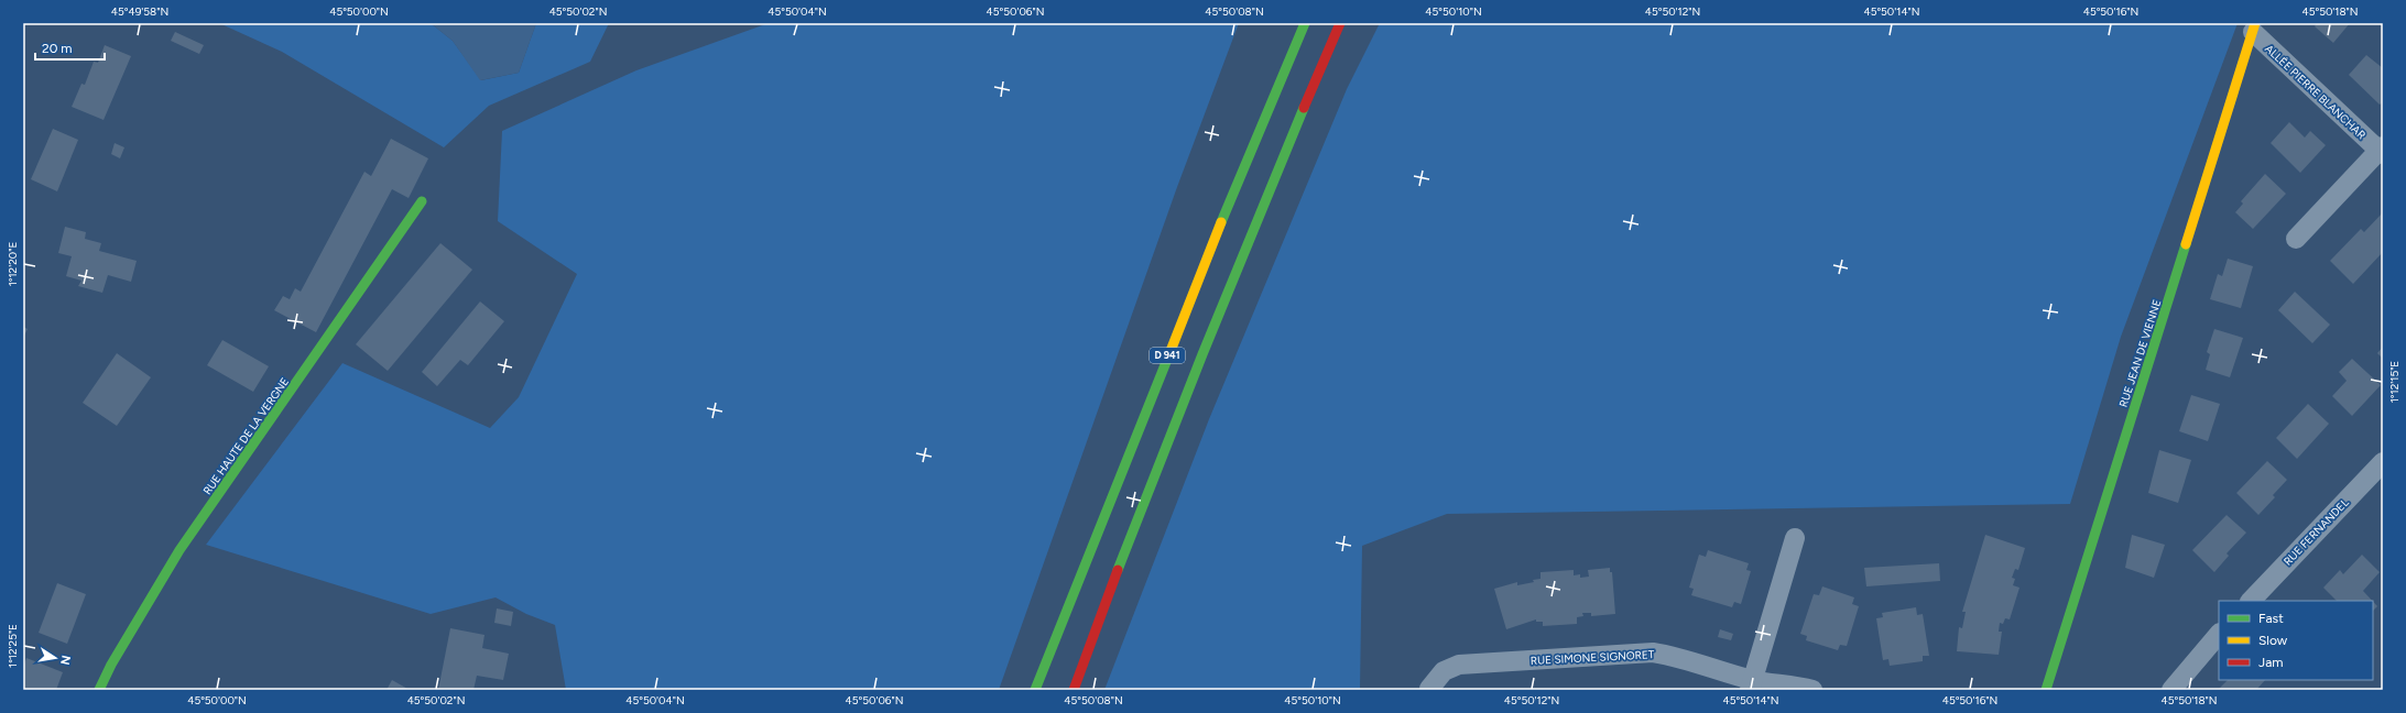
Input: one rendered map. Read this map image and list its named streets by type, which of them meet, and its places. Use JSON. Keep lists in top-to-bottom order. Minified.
{"streets":{"main road":["RUE JEAN DE VIENNE","D 941","RUE HAUTE DE LA VERGNE"],"street":["ALLÉE PIERRE BLANCHAR","RUE FERNANDEL","RUE SIMONE SIGNORET"]},"crossings":[["ALLÉE PIERRE BLANCHAR","RUE JEAN DE VIENNE"]],"legend":["Fast","Slow","Jam"],"scale_bar":"20 m","north":"right","coordinates":["45°49'58\"N","45°50'00\"N","45°50'02\"N","45°50'04\"N","45°50'06\"N","45°50'08\"N","45°50'10\"N","45°50'12\"N","45°50'14\"N","45°50'16\"N","45°50'18\"N","1°12'20\"E","1°12'15\"E","1°12'25\"E"]}
